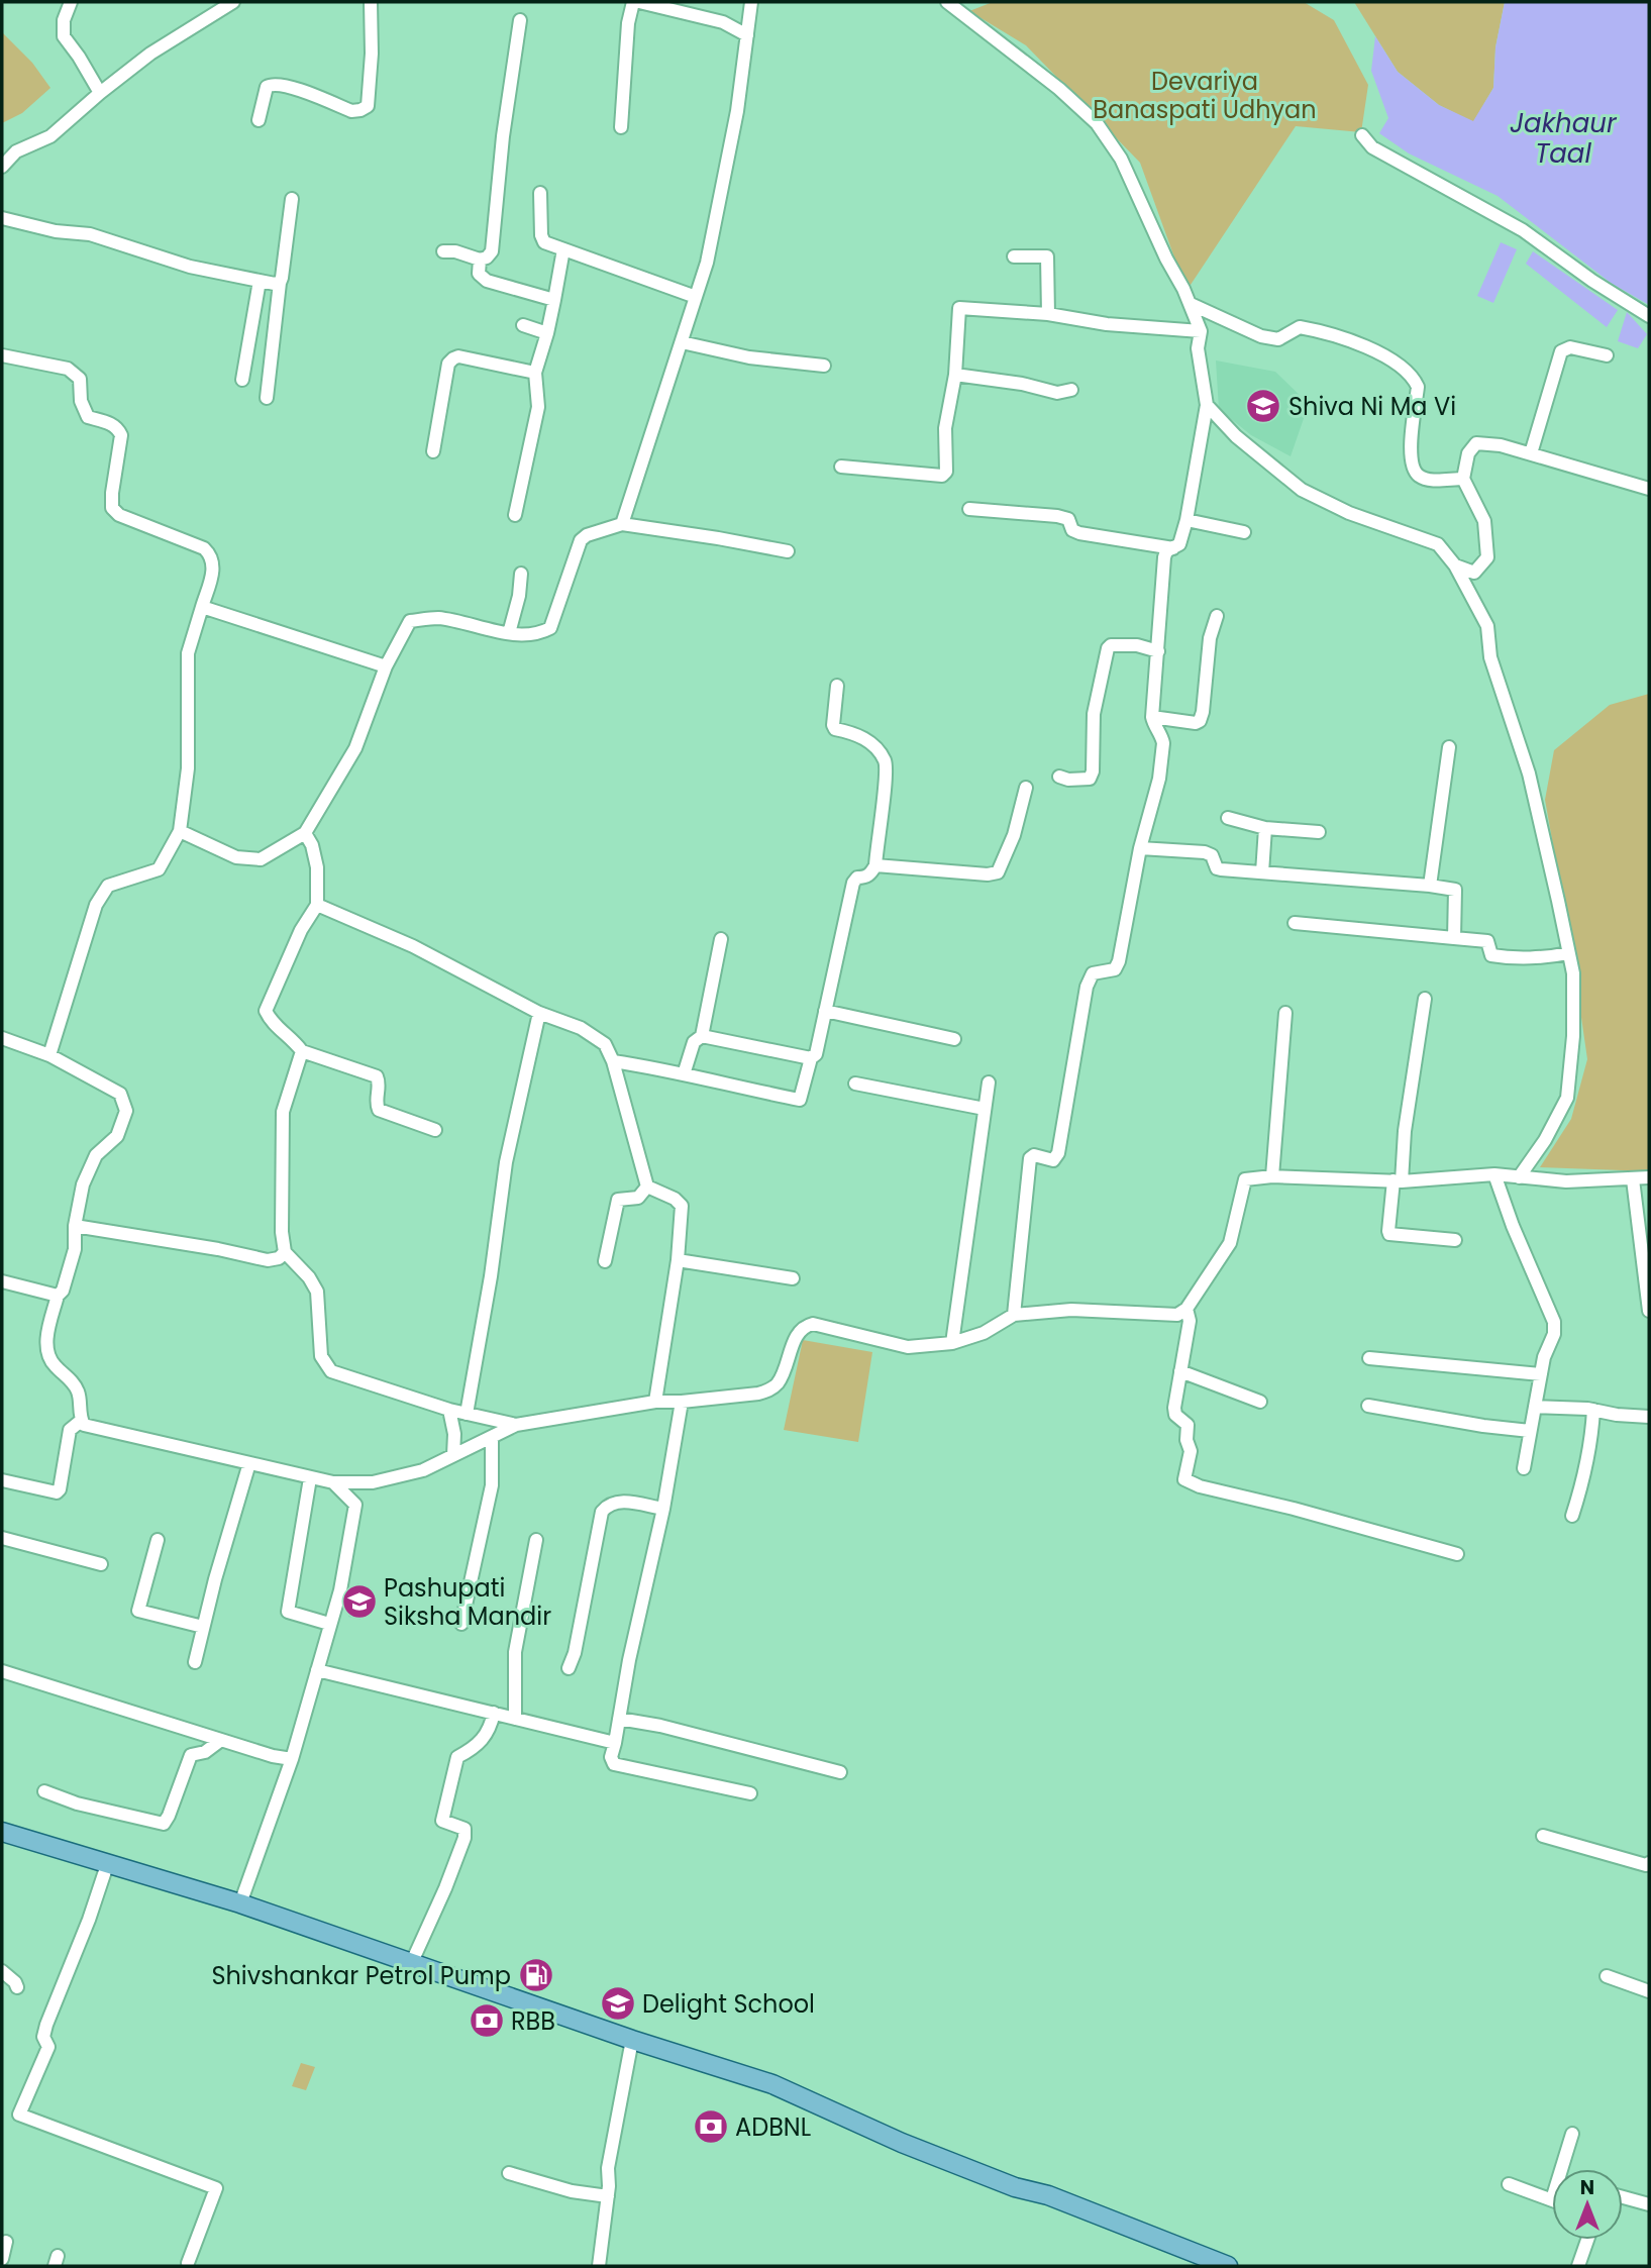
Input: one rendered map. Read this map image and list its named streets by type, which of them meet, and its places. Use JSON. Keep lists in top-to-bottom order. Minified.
{"water":["Jakhaur Taal"],"parks":["Devariya Banaspati Udhyan"],"places":{"school or university":["Shiva Ni Ma Vi","Pashupati Siksha Mandir","Delight School"],"fuel station":["Shivshankar Petrol Pump"],"bank":["RBB","ADBNL"]},"north":"top"}
